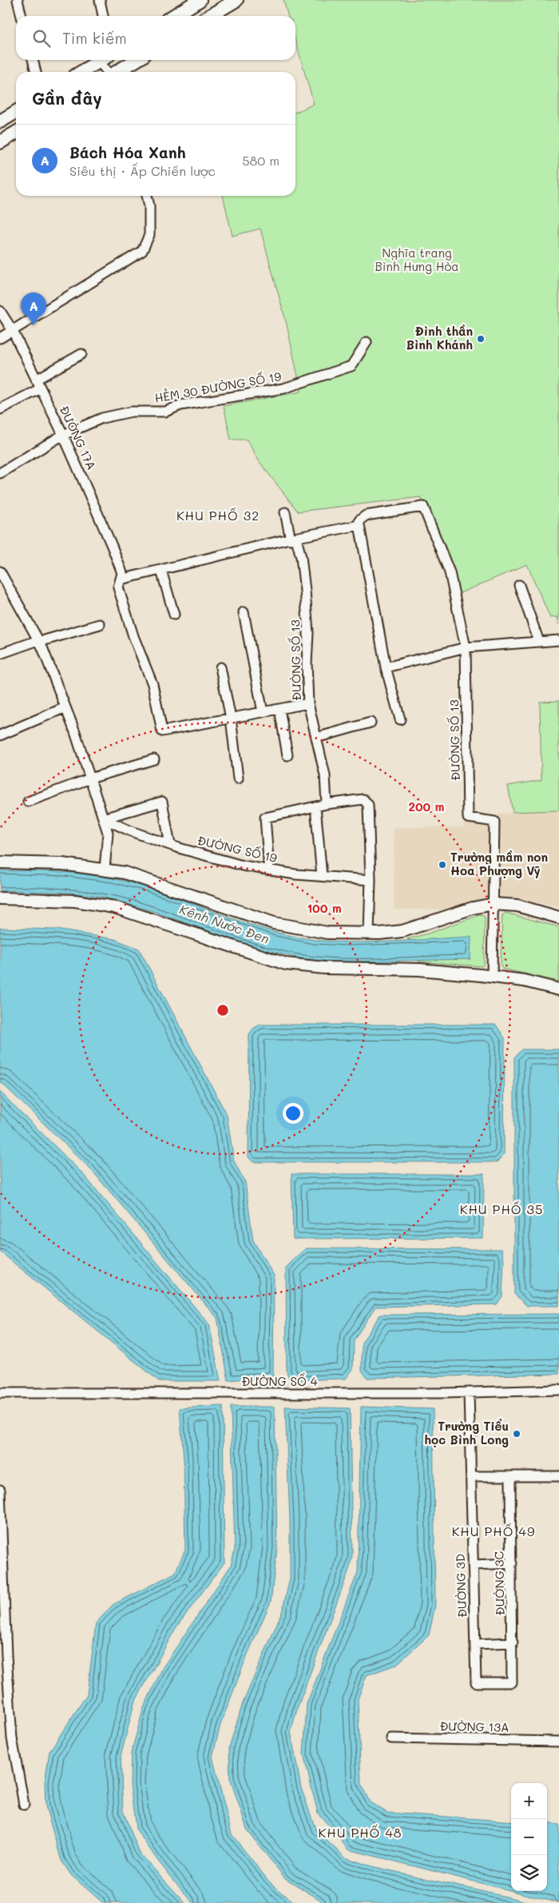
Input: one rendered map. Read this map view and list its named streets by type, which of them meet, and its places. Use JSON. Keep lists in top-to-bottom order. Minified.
{"streets":{"street":["HẺM 30 ĐƯỜNG SỐ 19","ĐƯỜNG 17A","ĐƯỜNG SỐ 13","ĐƯỜNG SỐ 19","ĐƯỜNG SỐ 4","ĐƯỜNG 3C","ĐƯỜNG 3D","ĐƯỜNG 13A"]},"crossings":[["HẺM 30 ĐƯỜNG SỐ 19","ĐƯỜNG 17A"],["ĐƯỜNG SỐ 4","ĐƯỜNG 3D"],["ĐƯỜNG 3C","ĐƯỜNG 3D"]],"districts":["KHU PHỐ 32","KHU PHỐ 35","KHU PHỐ 49","KHU PHỐ 48"],"water":["Kênh Nước Đen"],"parks":["Nghĩa trang Bình Hưng Hòa"],"places":["Đình thần Bình Khánh","Trường mầm non Hoa Phượng Vỹ","Trường Tiểu học Bình Long"],"page":{"search":"Tìm kiếm","heading":"Gần đây","list":[{"mark":"A","name":"Bách Hóa Xanh","note":"Siêu thị · Ấp Chiến lược","value":"580 m"}],"pins":"A","map_buttons":["+","−"]},"rings":["200 m","100 m"]}
